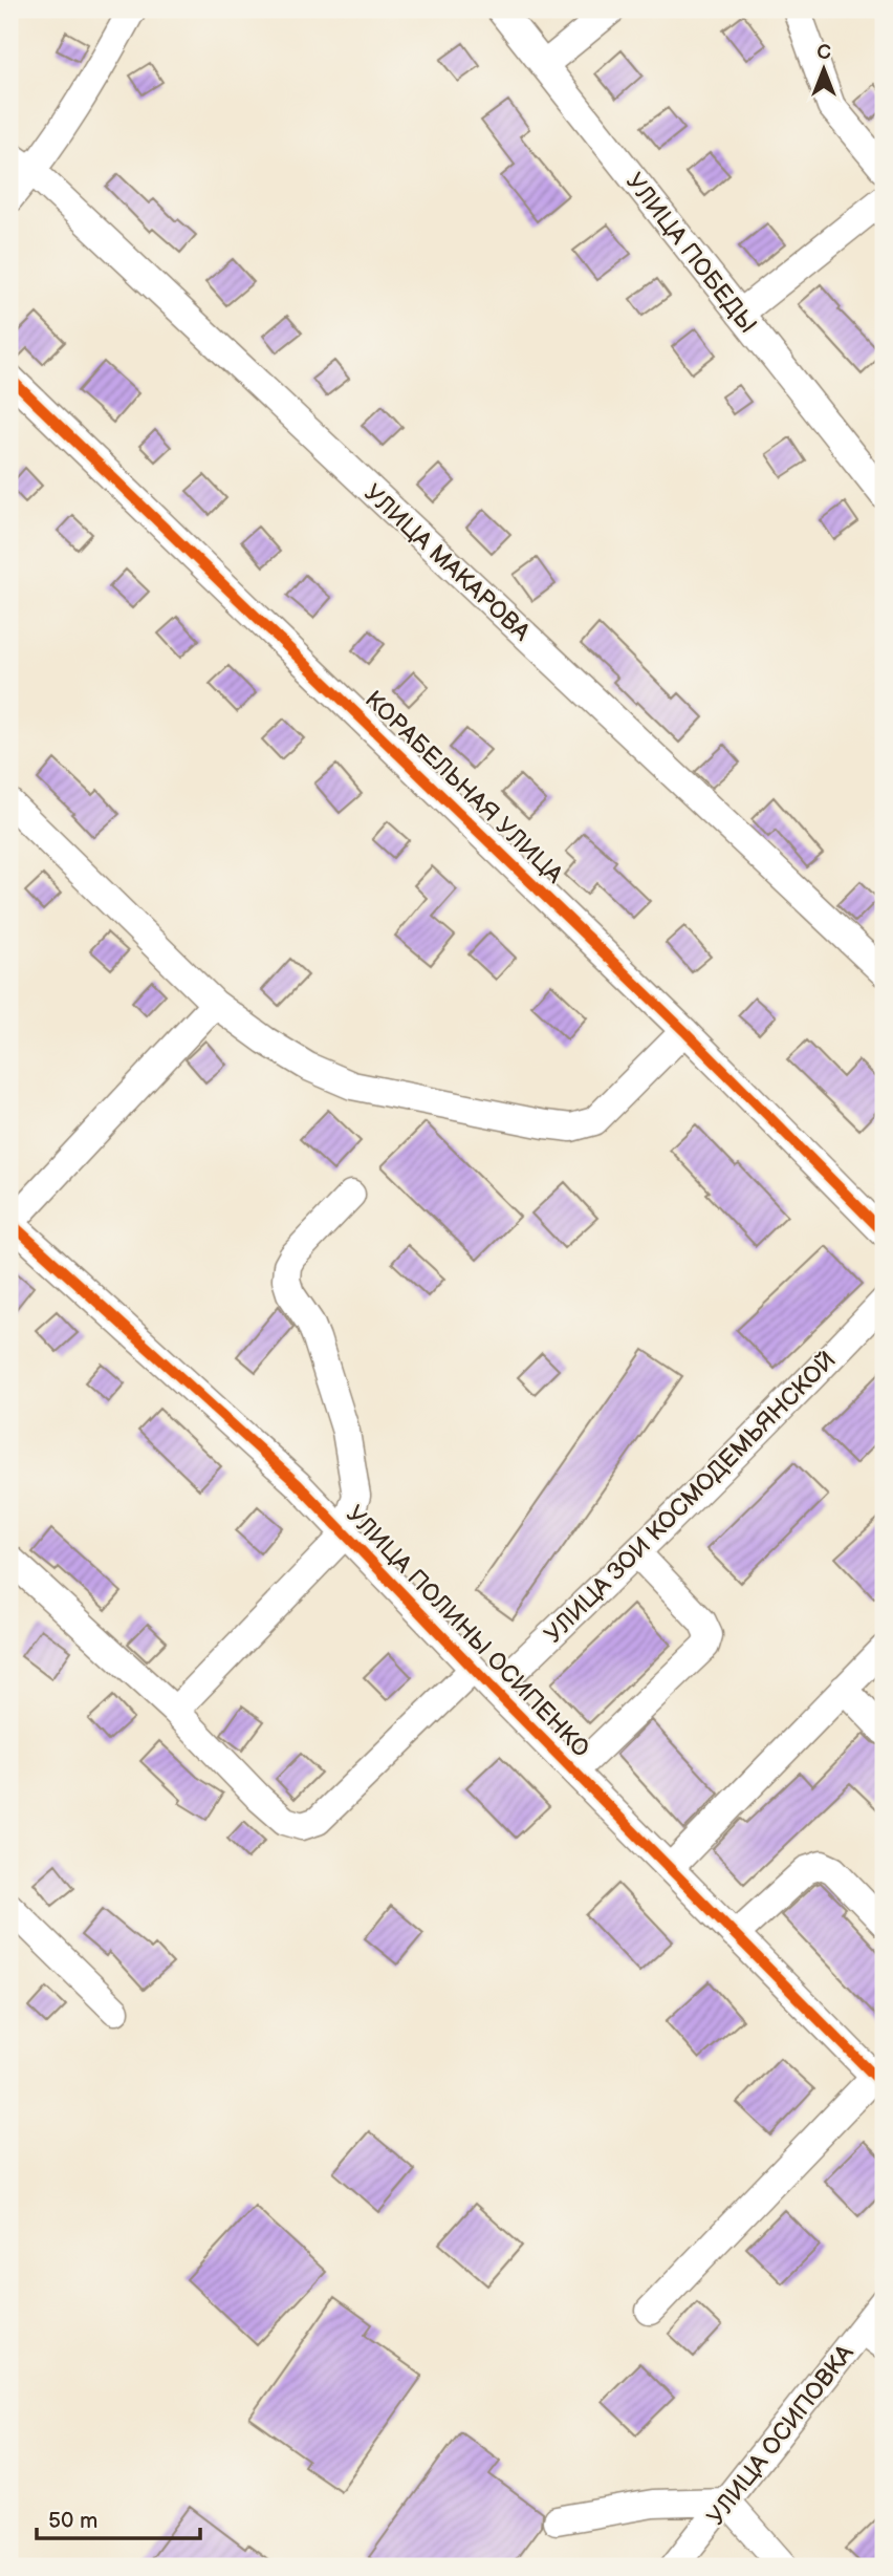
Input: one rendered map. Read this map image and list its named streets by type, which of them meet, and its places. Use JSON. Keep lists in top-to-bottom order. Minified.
{"streets":{"street":["УЛИЦА ПОБЕДЫ","УЛИЦА МАКАРОВА","КОРАБЕЛЬНАЯ УЛИЦА","УЛИЦА ЗОИ КОСМОДЕМЬЯНСКОЙ","УЛИЦА ПОЛИНЫ ОСИПЕНКО","УЛИЦА ОСИПОВКА"]},"crossings":[["УЛИЦА ЗОИ КОСМОДЕМЬЯНСКОЙ","УЛИЦА ПОЛИНЫ ОСИПЕНКО"]],"scale_bar":"50 m","north":"top"}
